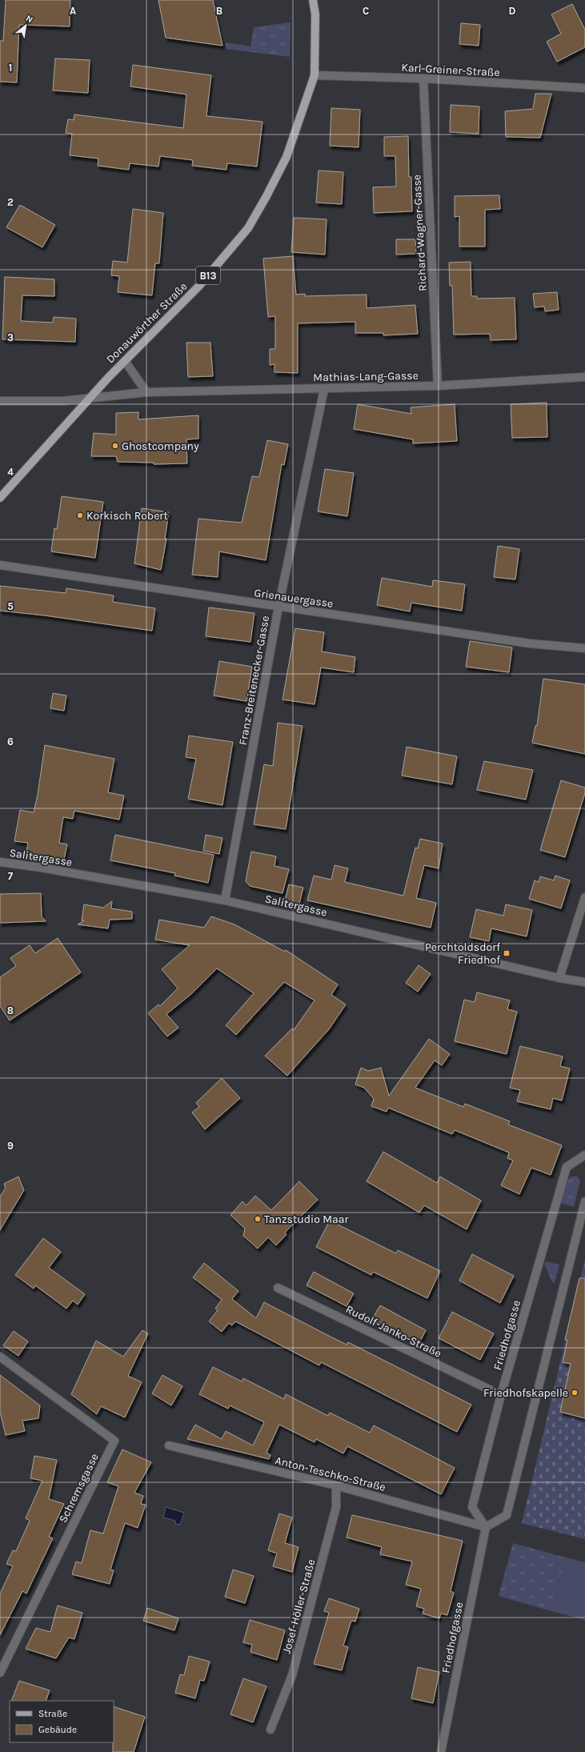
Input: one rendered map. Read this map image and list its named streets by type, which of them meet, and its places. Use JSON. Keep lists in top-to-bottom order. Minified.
{"streets":{"main road":["B13","Donauwörther Straße"],"street":["Karl-Greiner-Straße","Richard-Wagner-Gasse","Mathias-Lang-Gasse","Grienauergasse","Franz-Breitenecker-Gasse","Salitergasse","Rudolf-Janko-Straße","Friedhofgasse","Anton-Teschko-Straße","Schremsgasse","Josef-Höller-Straße"]},"crossings":[["Karl-Greiner-Straße","Richard-Wagner-Gasse"],["Karl-Greiner-Straße","Donauwörther Straße"],["Richard-Wagner-Gasse","Mathias-Lang-Gasse"],["Donauwörther Straße","Mathias-Lang-Gasse"],["Mathias-Lang-Gasse","Franz-Breitenecker-Gasse"],["Grienauergasse","Franz-Breitenecker-Gasse"],["Franz-Breitenecker-Gasse","Salitergasse"],["Rudolf-Janko-Straße","Friedhofgasse"],["Friedhofgasse","Anton-Teschko-Straße"],["Anton-Teschko-Straße","Josef-Höller-Straße"]],"places":{"other":["Ghostcompany","Korkisch Robert","Tanzstudio Maar","Friedhofskapelle"],"transit":["Perchtoldsdorf Friedhof"]},"legend":["Straße","Gebäude"],"north":"top right","grid":{"columns":["A","B","C","D"],"rows":["1","2","3","4","5","6","7","8","9"]}}
